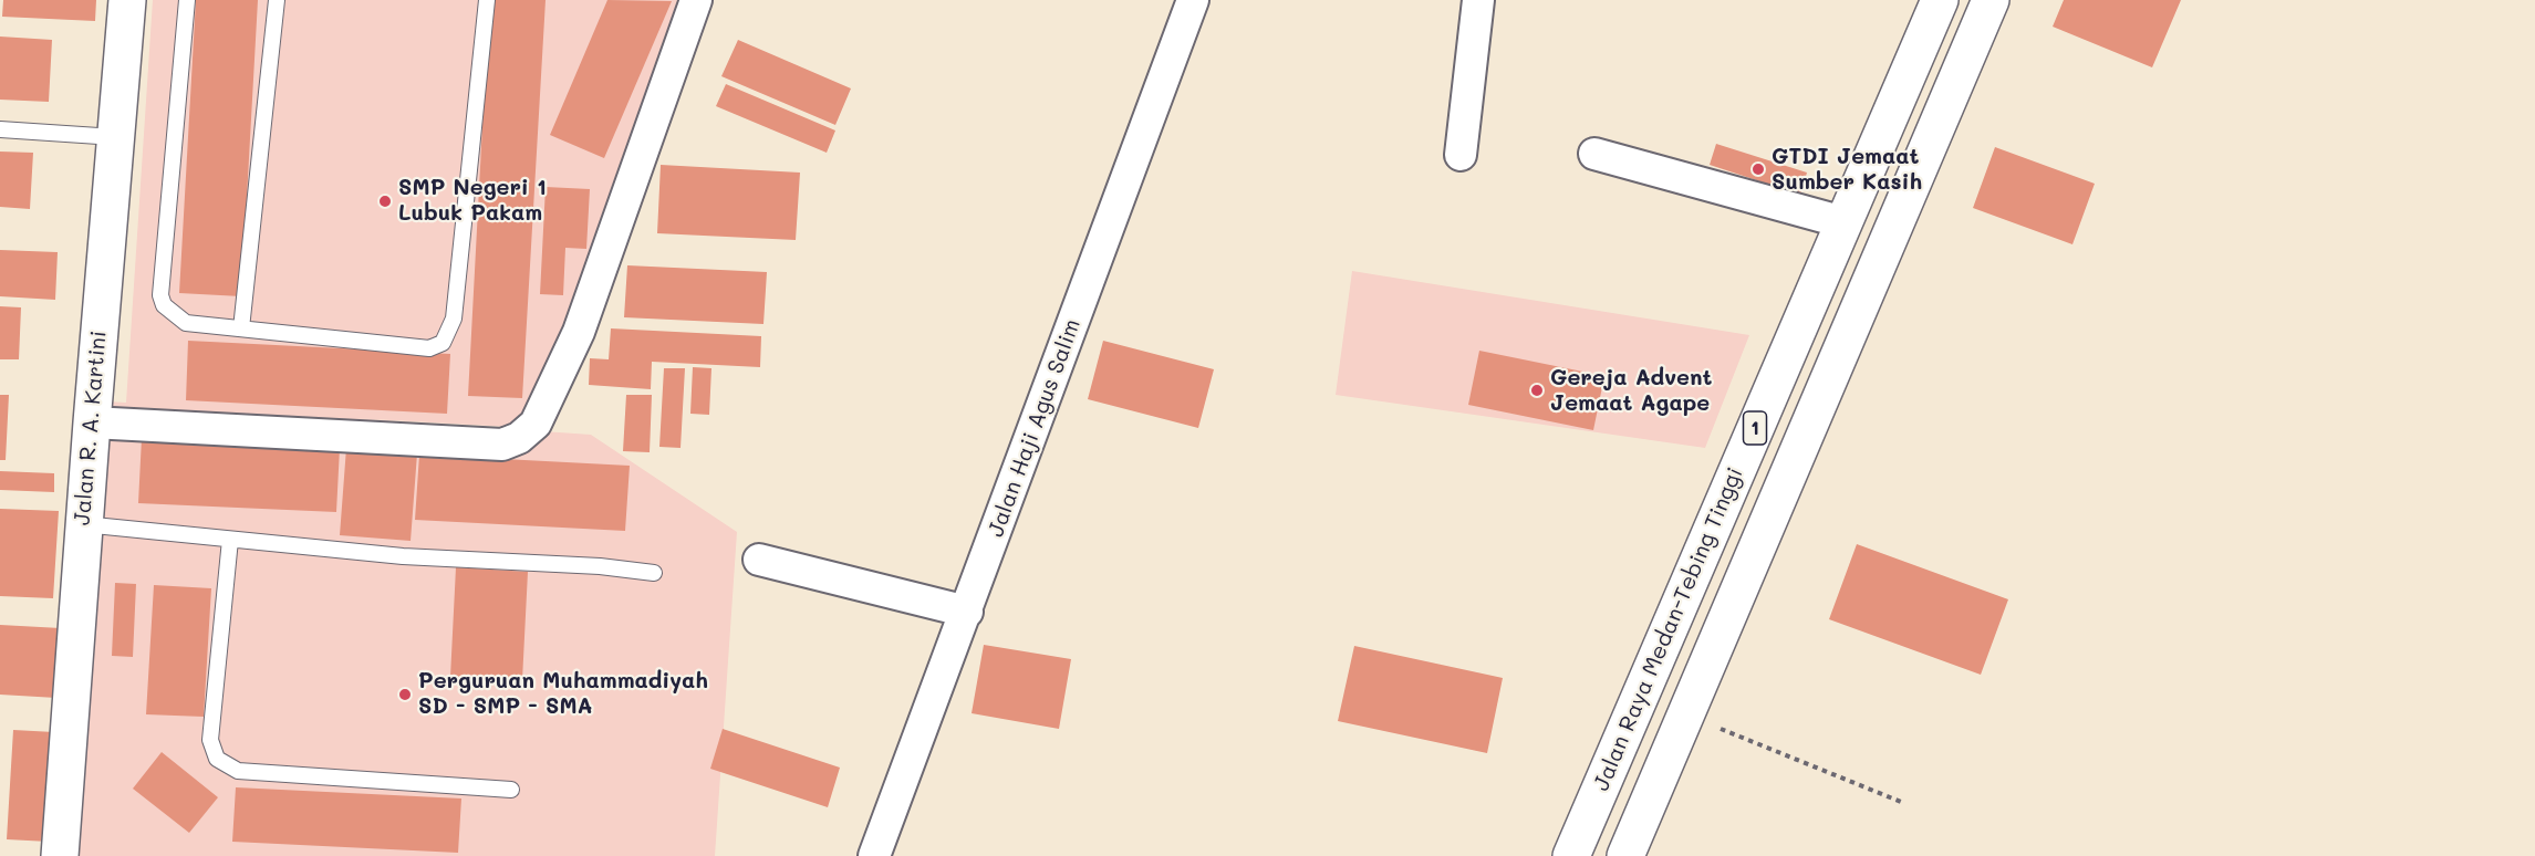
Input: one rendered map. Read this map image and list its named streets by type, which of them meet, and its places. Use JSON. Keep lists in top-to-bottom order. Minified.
{"streets":{"main road":["Jalan R. A. Kartini","1","Jalan Raya Medan-Tebing Tinggi"],"street":["Jalan Haji Agus Salim"]},"places":["GTDI Jemaat Sumber Kasih","SMP Negeri 1 Lubuk Pakam","Gereja Advent Jemaat Agape","Perguruan Muhammadiyah SD - SMP - SMA"]}
